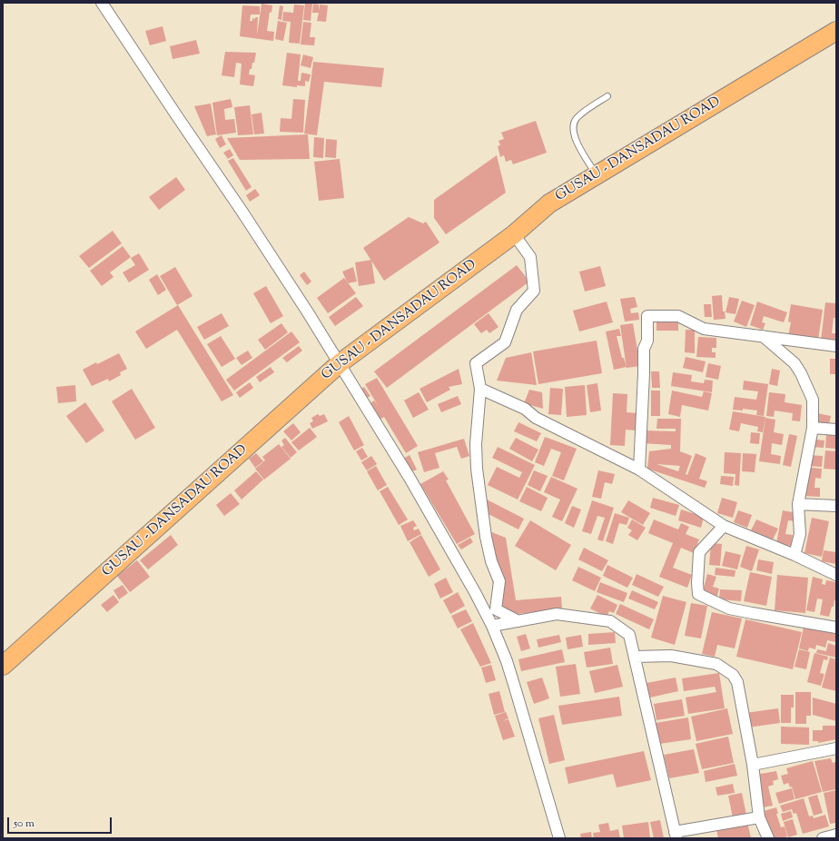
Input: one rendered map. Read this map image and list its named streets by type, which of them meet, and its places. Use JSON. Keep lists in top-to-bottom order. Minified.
{"streets":{"main road":["GUSAU - DANSADAU ROAD"]},"scale_bar":"50 m"}
